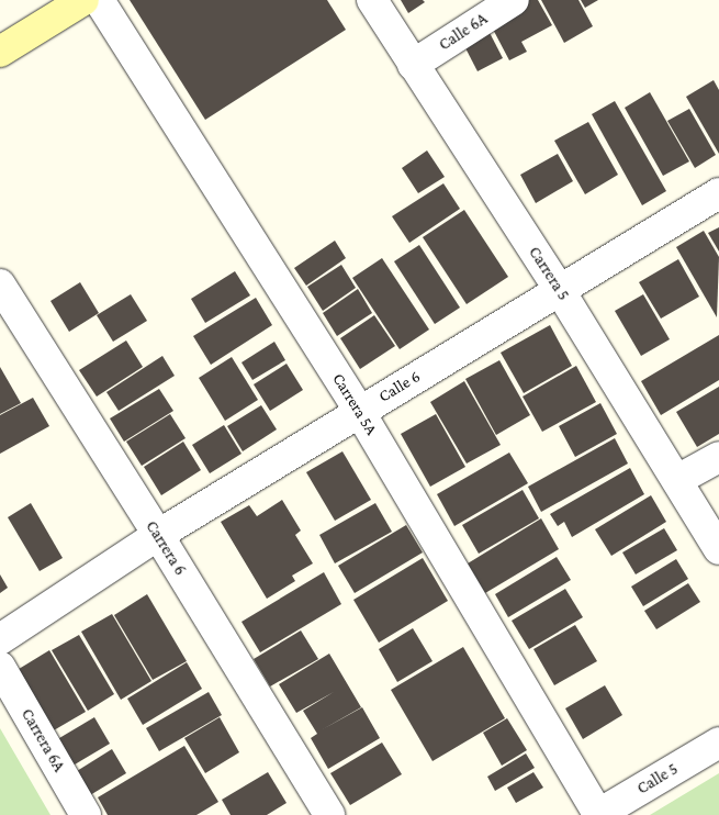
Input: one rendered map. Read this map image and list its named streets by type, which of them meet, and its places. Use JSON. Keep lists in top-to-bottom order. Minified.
{"streets":{"street":["Calle 6A","Carrera 5","Calle 6","Carrera 5A","Carrera 6","Carrera 6A","Calle 5"]},"crossings":[["Calle 6A","Carrera 5"],["Carrera 5","Calle 6"],["Calle 6","Carrera 5A"],["Calle 6","Carrera 6"],["Carrera 5A","Calle 5"]]}
